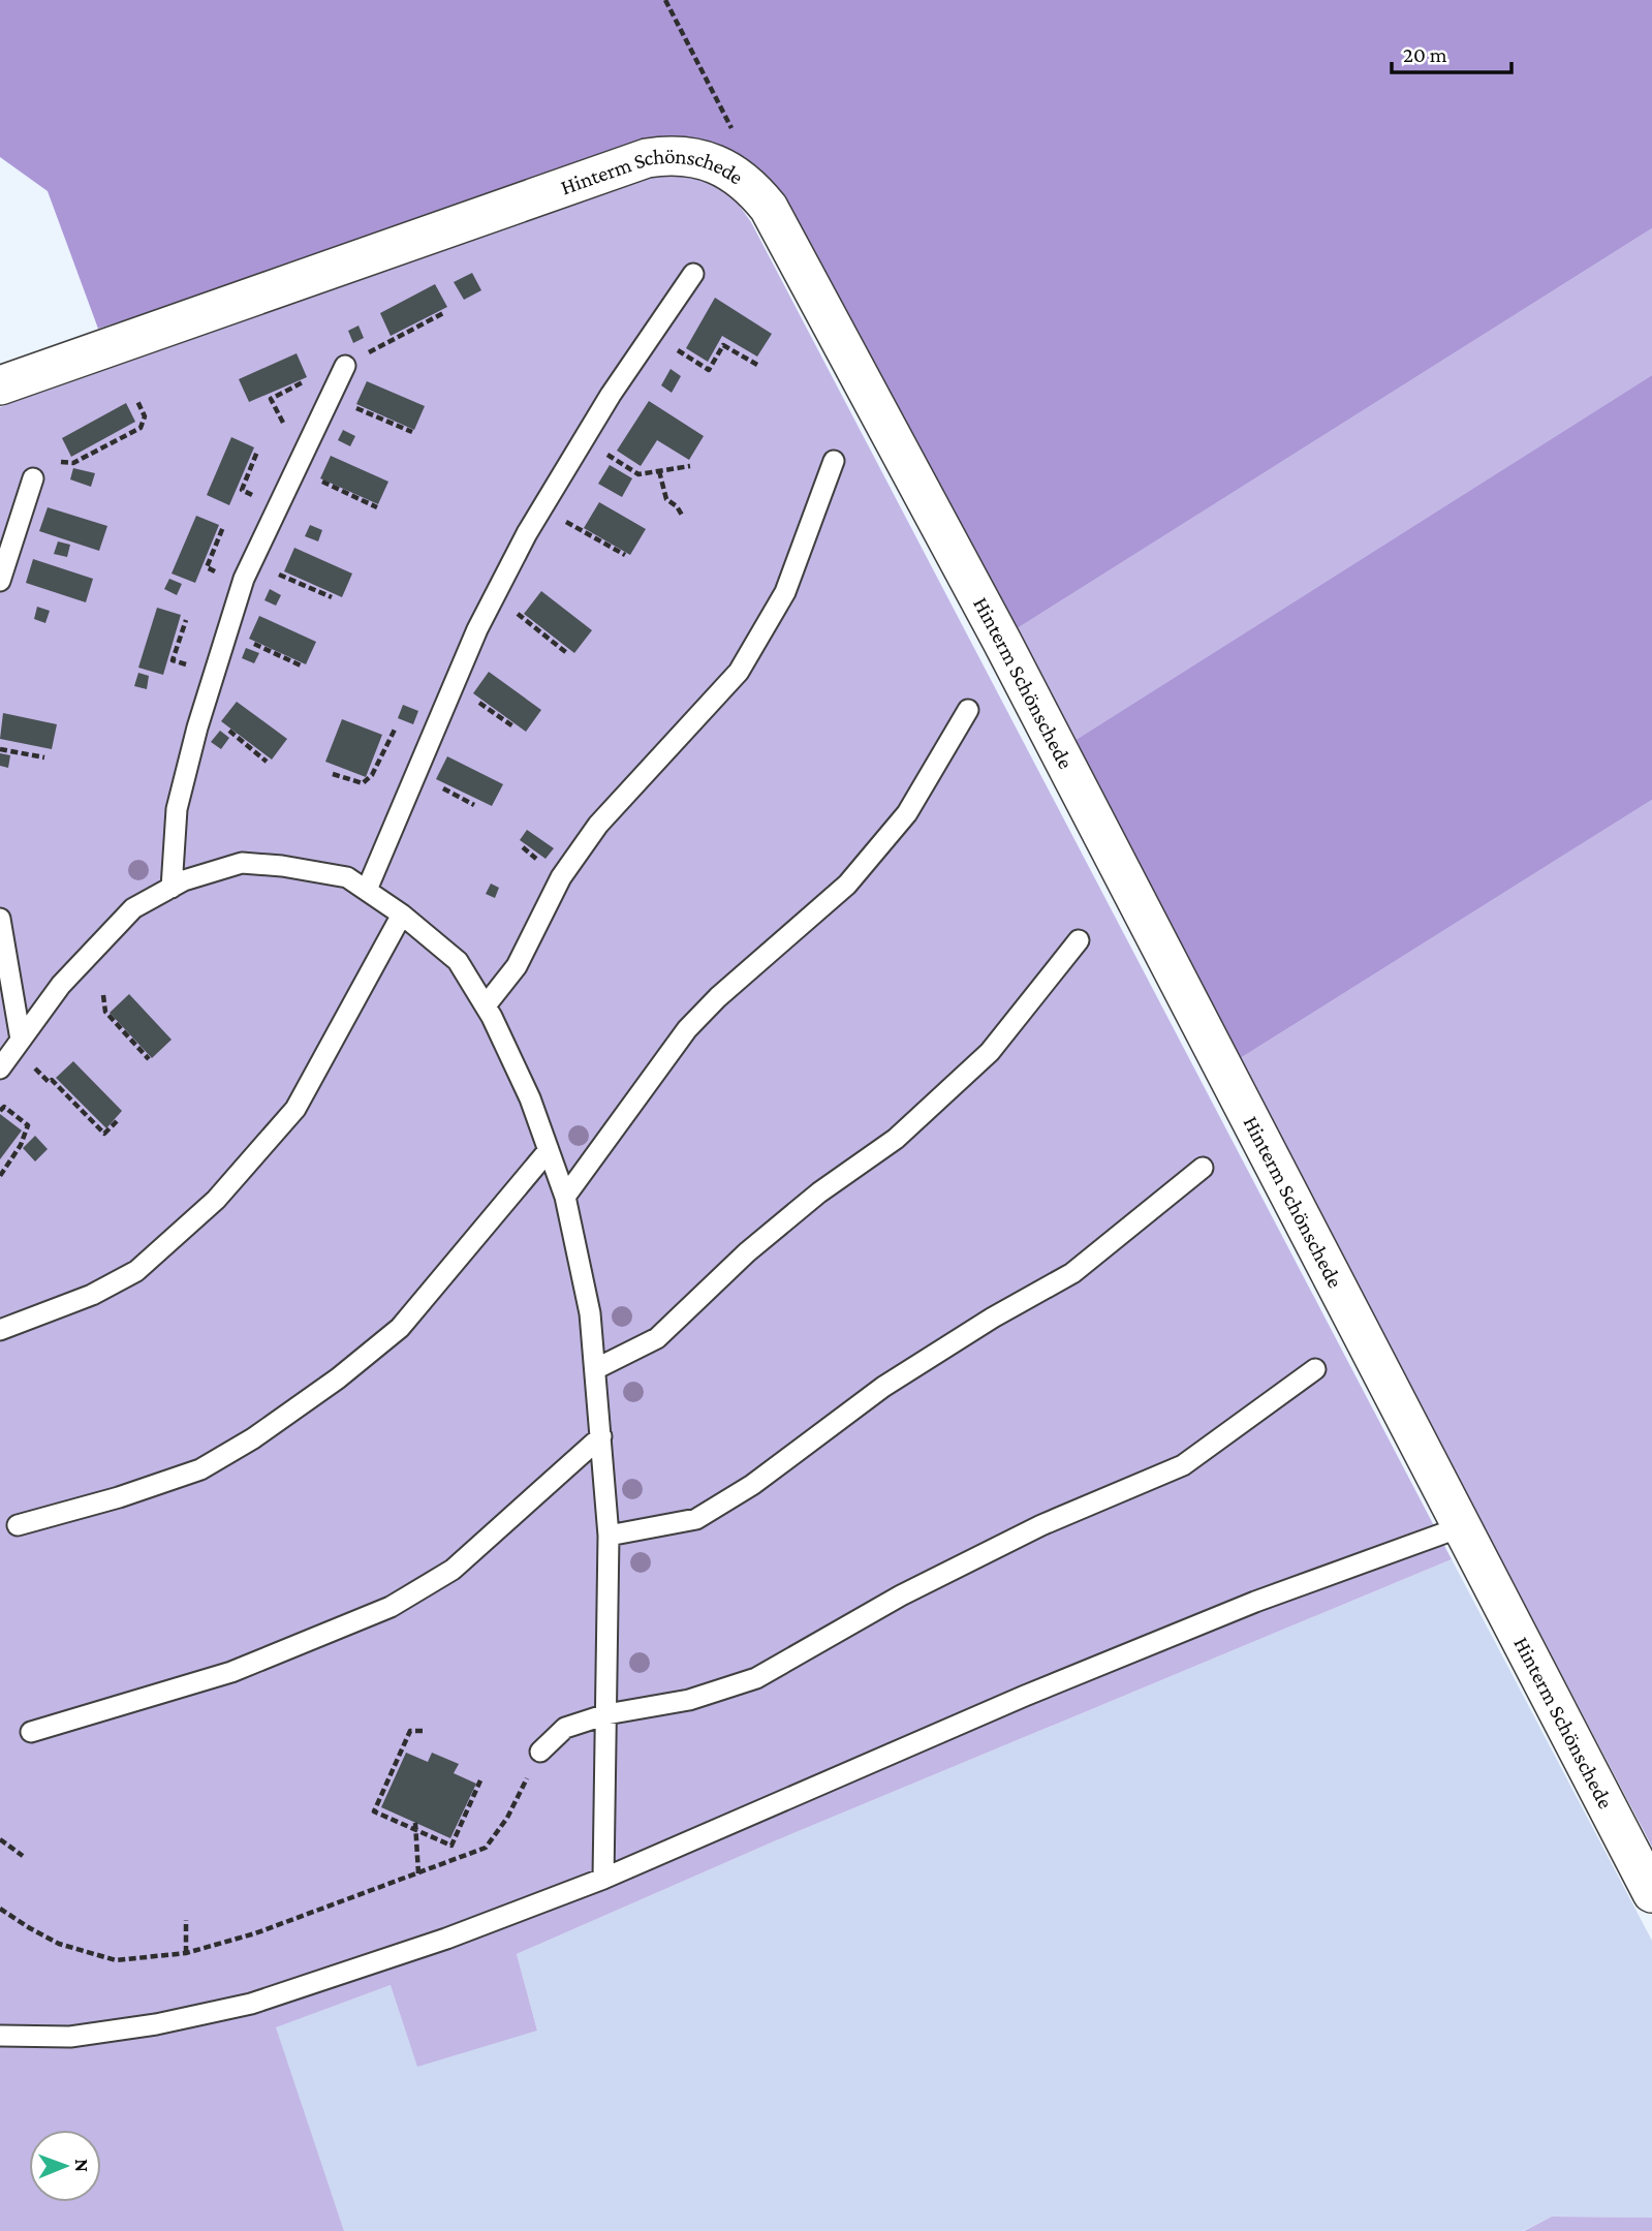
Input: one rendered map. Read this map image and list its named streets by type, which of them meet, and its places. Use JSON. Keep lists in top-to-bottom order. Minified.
{"streets":{"street":["Hinterm Schönschede"]},"scale_bar":"20 m","north":"right"}
